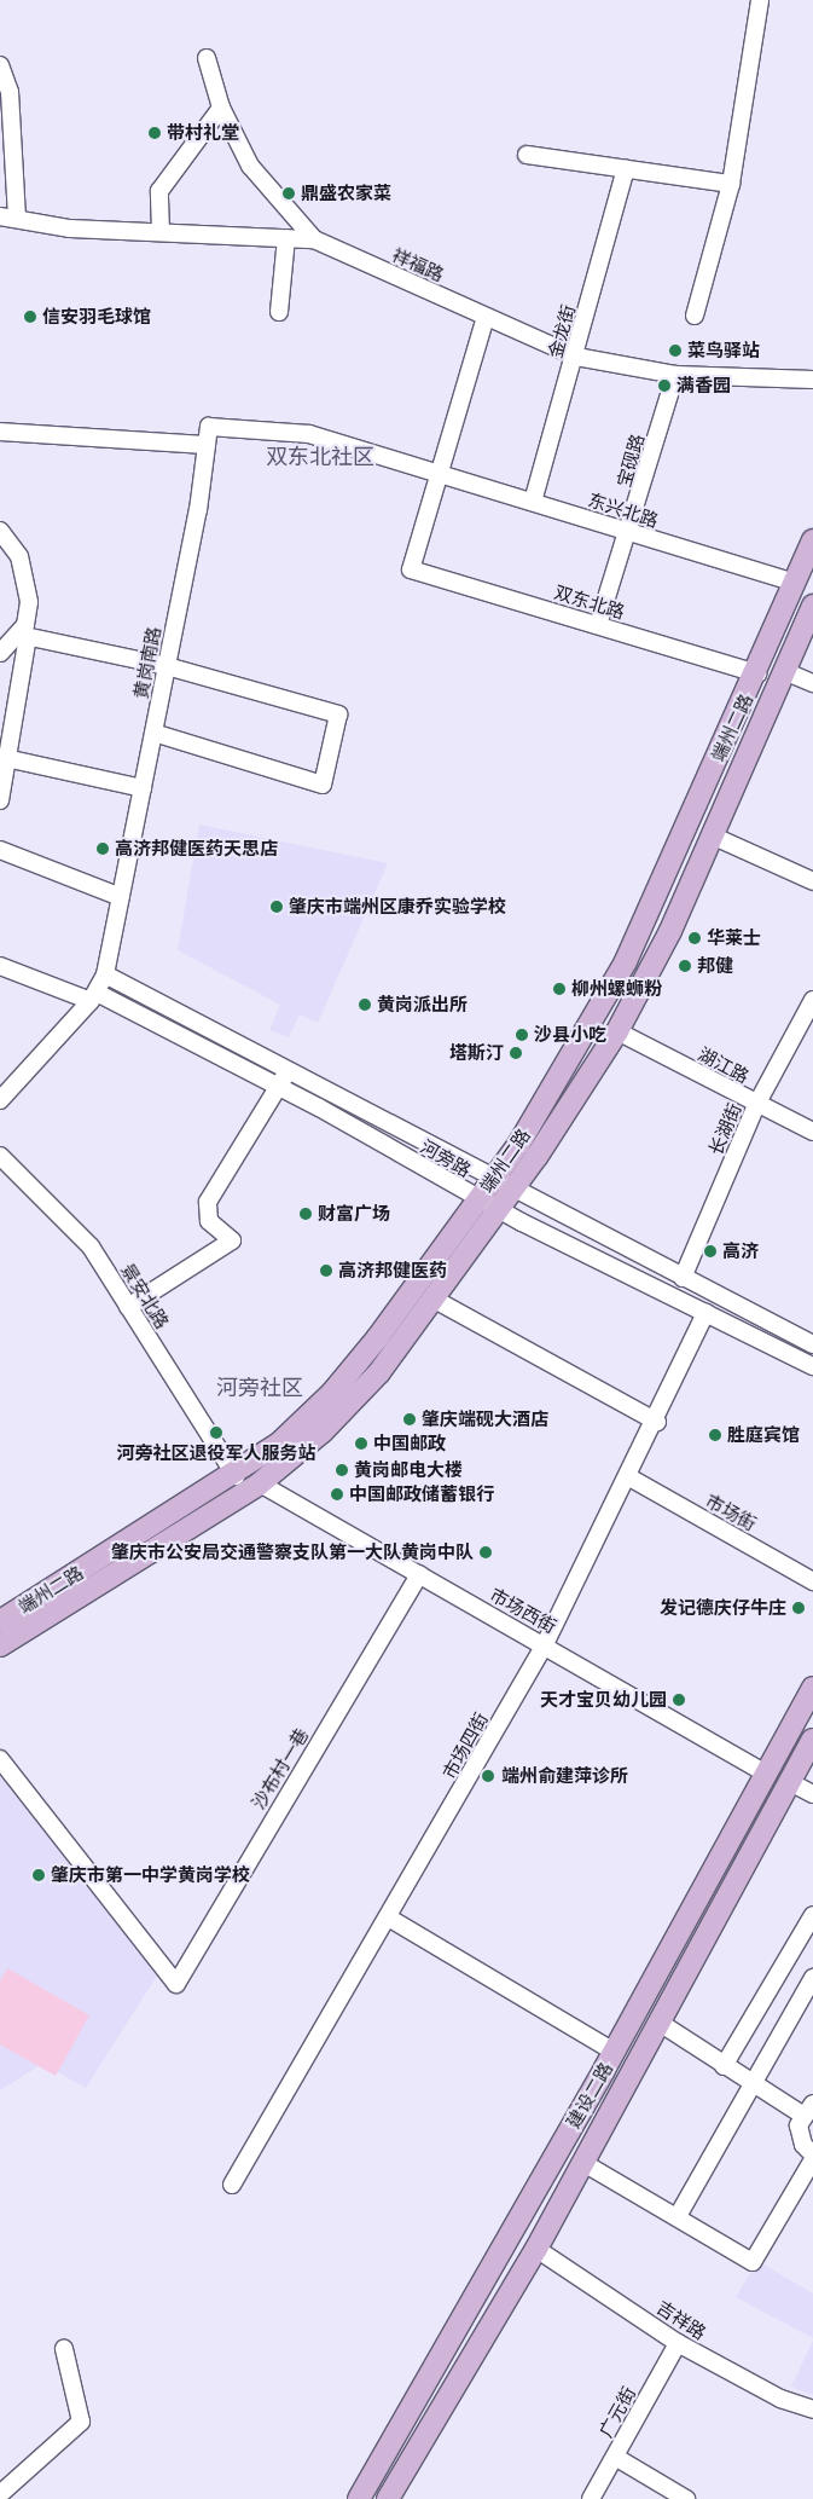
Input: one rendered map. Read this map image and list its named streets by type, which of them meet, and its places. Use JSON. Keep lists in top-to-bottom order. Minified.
{"streets":{"main road":["端州二路","建设二路"],"street":["祥福路","金龙街","宝砚路","东兴北路","双东北路","黄岗南路","湖江路","长湖街","河旁路","景安北路","市场街","市场西街","市场四街","沙布村一巷","吉祥路","广元街"]},"crossings":[["祥福路","金龙街"],["祥福路","宝砚路"],["金龙街","东兴北路"],["宝砚路","东兴北路"],["宝砚路","双东北路"],["东兴北路","双东北路"],["东兴北路","黄岗南路"],["东兴北路","端州二路"],["双东北路","黄岗南路"],["双东北路","端州二路"],["黄岗南路","河旁路"],["端州二路","湖江路"],["端州二路","河旁路"],["端州二路","景安北路"],["端州二路","市场西街"],["湖江路","长湖街"],["长湖街","河旁路"],["河旁路","市场四街"],["市场街","市场四街"],["市场西街","市场四街"],["市场西街","沙布村一巷"],["市场西街","建设二路"],["建设二路","吉祥路"],["吉祥路","广元街"]],"districts":["双东北社区","河旁社区"],"places":["带村礼堂","鼎盛农家菜","信安羽毛球馆","菜鸟驿站","满香园","高济邦健医药天思店","肇庆市端州区康乔实验学校","华莱士","邦健","柳州螺蛳粉","黄岗派出所","沙县小吃","塔斯汀","财富广场","高济","高济邦健医药","肇庆端砚大酒店","河旁社区退役军人服务站","胜庭宾馆","中国邮政","黄岗邮电大楼","中国邮政储蓄银行","肇庆市公安局交通警察支队第一大队黄岗中队","发记德庆仔牛庄","天才宝贝幼儿园","端州俞建萍诊所","肇庆市第一中学黄岗学校"]}
